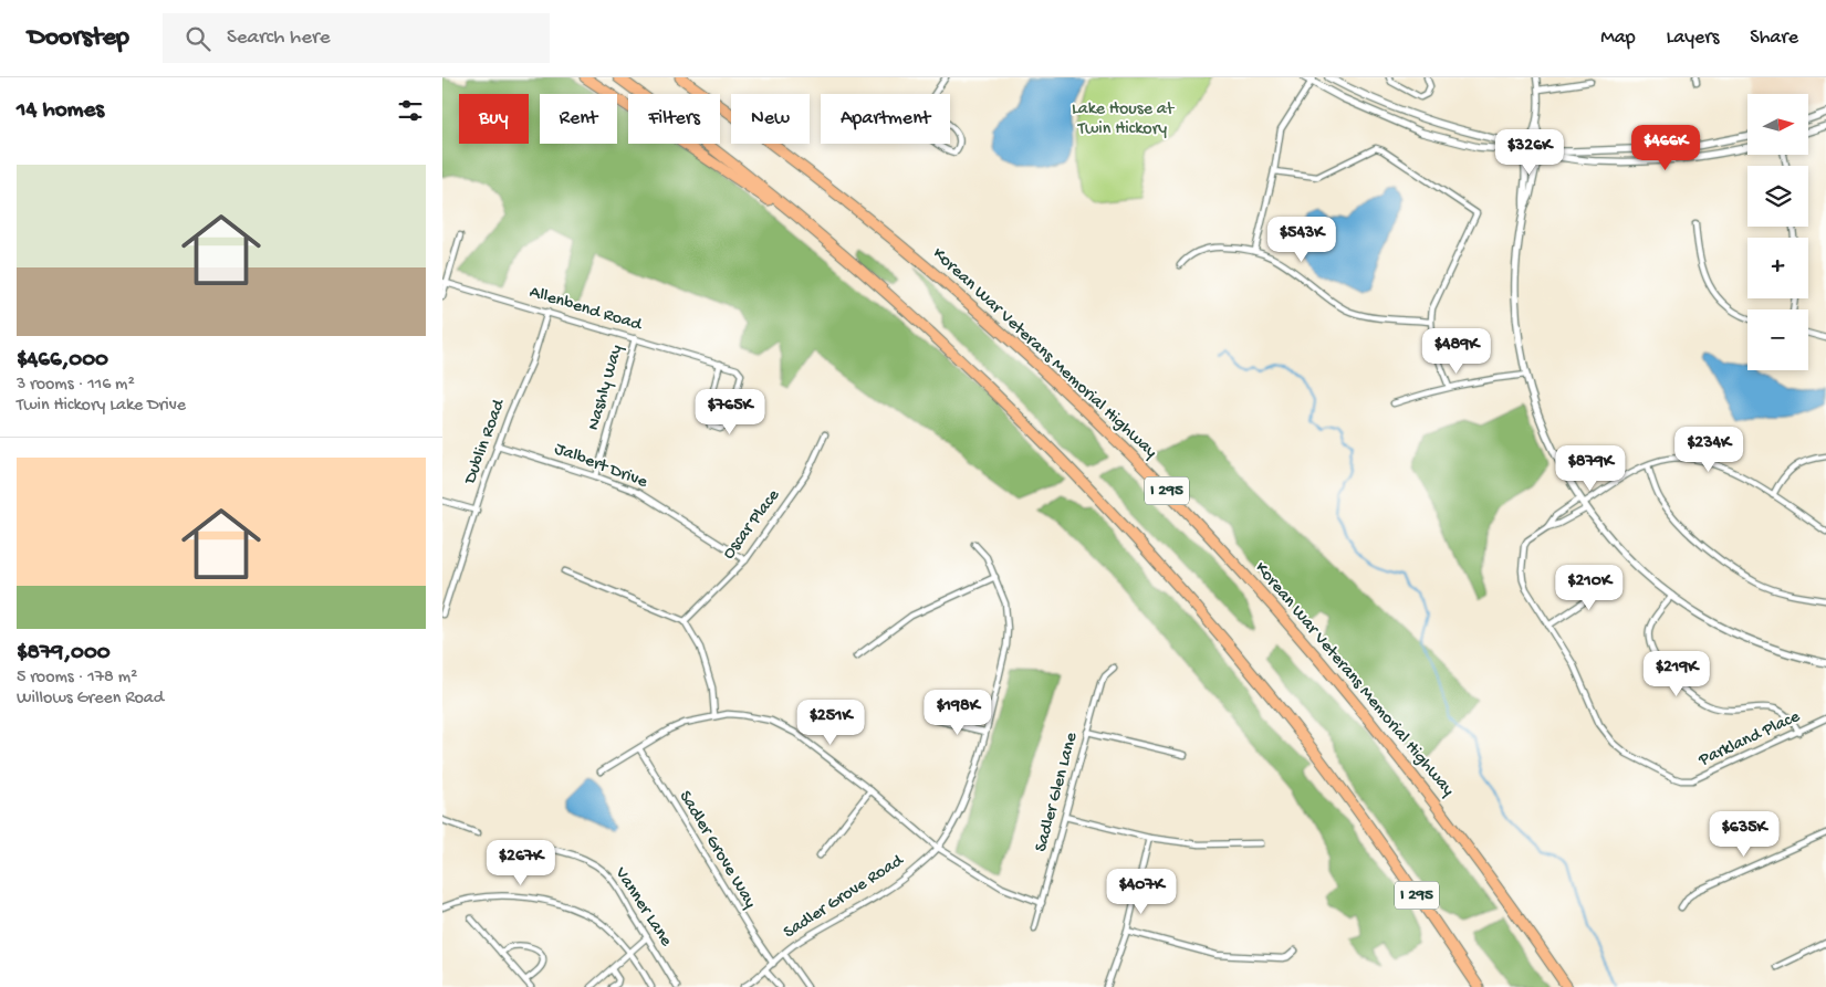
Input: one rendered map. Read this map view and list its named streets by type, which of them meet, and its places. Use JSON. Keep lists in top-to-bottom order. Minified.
{"streets":{"highway":["Korean War Veterans Memorial Highway","I 295"],"street":["Allenbend Road","Nashly Way","Dublin Road","Jalbert Drive","Oscar Place","Parkland Place","Sadler Glen Lane","Sadler Grove Way","Sadler Grove Road","Vanner Lane"]},"crossings":[["Allenbend Road","Nashly Way"],["Allenbend Road","Dublin Road"],["Nashly Way","Jalbert Drive"],["Dublin Road","Jalbert Drive"],["Jalbert Drive","Oscar Place"],["Sadler Grove Way","Sadler Grove Road"]],"parks":["Lake House at Twin Hickory"],"north":"right","page":{"header":"Doorstep","search":"Search here","nav":["Map","Layers","Share"],"heading":"14 homes","map_buttons":["+","−"],"chip":["Buy","Rent","Filters","New","Apartment"],"price":["$466K","$326K","$543K","$489K","$765K","$234K","$879K","$210K","$219K","$198K","$251K","$635K","$267K","$407K"],"list":[{"name":"$466,000","note":"3 rooms · 116 m² · Twin Hickory Lake Drive"},{"name":"$879,000","note":"5 rooms · 178 m² · Willows Green Road"}]}}
